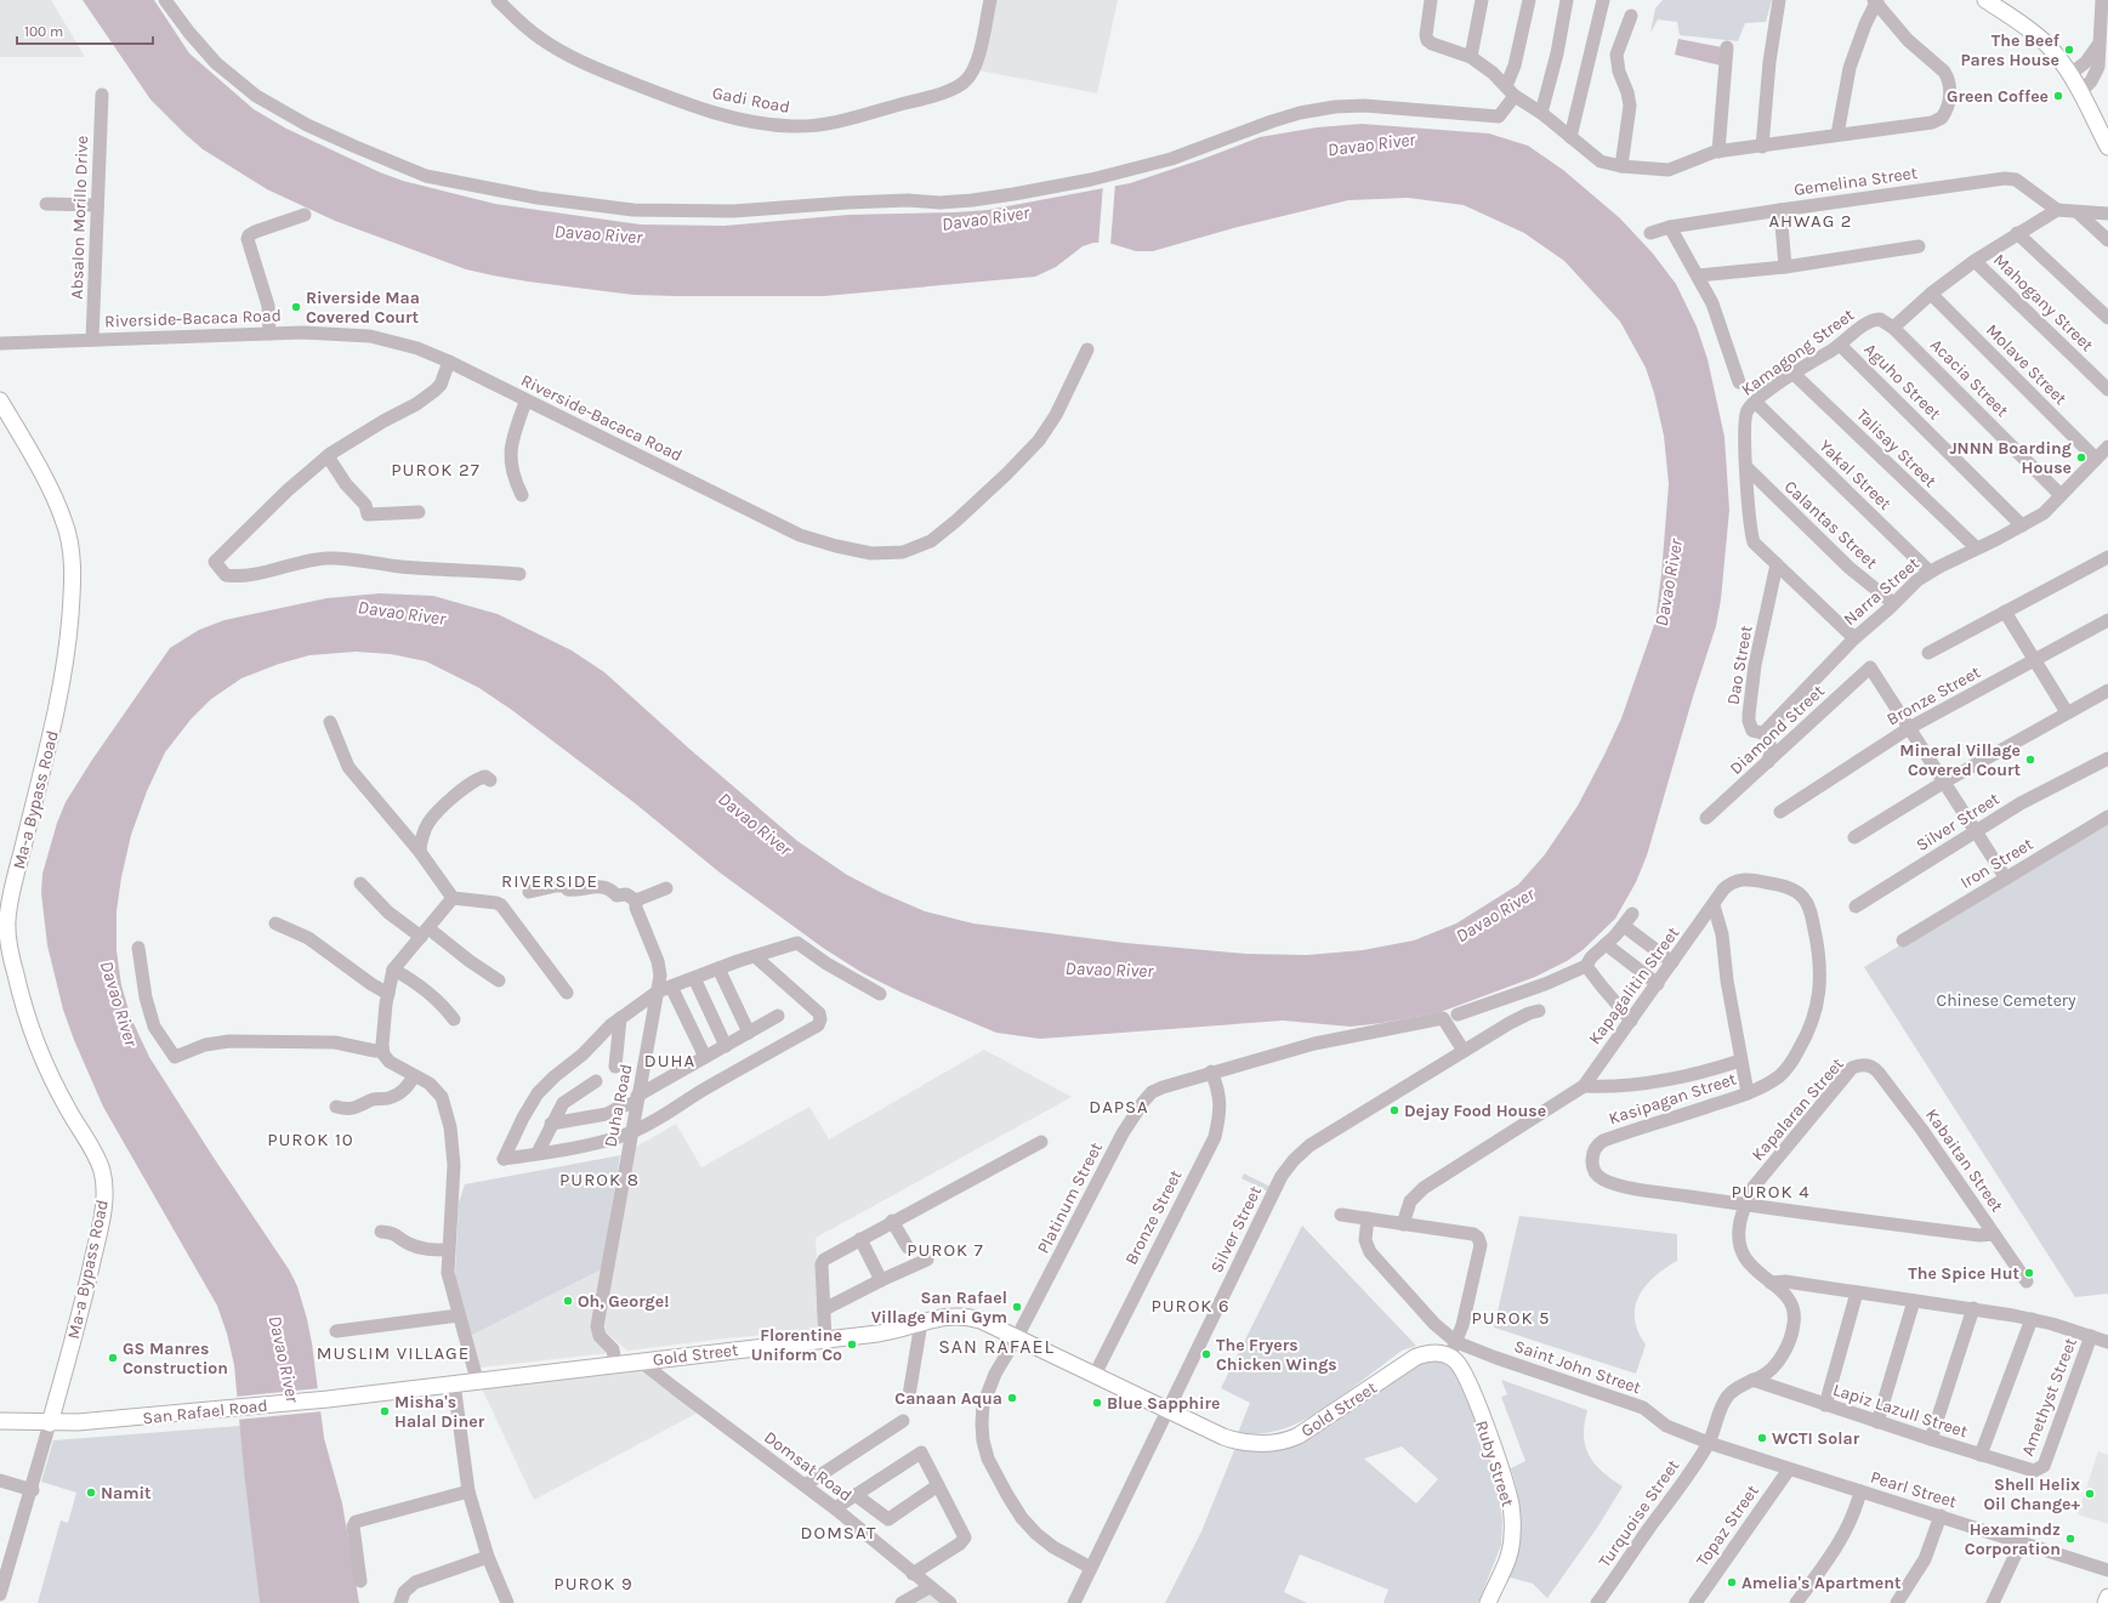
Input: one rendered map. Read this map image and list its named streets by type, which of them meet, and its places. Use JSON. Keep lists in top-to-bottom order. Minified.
{"streets":{"main road":["Ma-a Bypass Road","Gold Street","San Rafael Road","Ruby Street"],"street":["Gadi Road","Gemelina Street","Absalon Morillo Drive","Mahogany Street","Riverside-Bacaca Road","Kamagong Street","Molave Street","Acacia Street","Aguho Street","Talisay Street","Yakal Street","Calantas Street","Narra Street","Dao Street","Bronze Street","Diamond Street","Silver Street","Iron Street","Kapagalitin Street","Kasipagan Street","Duha Road","Kapalaran Street","Kabaitan Street","Platinum Street","Saint John Street","Amethyst Street","Lapiz Lazull Street","Domsat Road","Pearl Street","Turquoise Street","Topaz Street"]},"crossings":[["Absalon Morillo Drive","Riverside-Bacaca Road"],["Kamagong Street","Acacia Street"],["Kamagong Street","Aguho Street"],["Kamagong Street","Talisay Street"],["Kamagong Street","Yakal Street"],["Kamagong Street","Calantas Street"],["Kamagong Street","Narra Street"],["Kamagong Street","Dao Street"],["Molave Street","Narra Street"],["Acacia Street","Narra Street"],["Aguho Street","Narra Street"],["Talisay Street","Narra Street"],["Yakal Street","Narra Street"],["Calantas Street","Narra Street"],["Narra Street","Dao Street"],["Dao Street","Diamond Street"],["Bronze Street","Diamond Street"],["Bronze Street","Platinum Street"],["Bronze Street","Gold Street"],["Ma-a Bypass Road","San Rafael Road"],["Silver Street","Platinum Street"],["Silver Street","Gold Street"],["Kapagalitin Street","Kasipagan Street"],["Kasipagan Street","Kapalaran Street"],["Kasipagan Street","Kabaitan Street"],["Duha Road","San Rafael Road"],["Kapalaran Street","Kabaitan Street"],["Kapalaran Street","Saint John Street"],["Kapalaran Street","Lapiz Lazull Street"],["Kapalaran Street","Pearl Street"],["Kapalaran Street","Turquoise Street"],["Platinum Street","Gold Street"],["Gold Street","San Rafael Road"],["Gold Street","Ruby Street"],["Gold Street","Domsat Road"],["Saint John Street","Pearl Street"],["Saint John Street","Turquoise Street"],["Amethyst Street","Lapiz Lazull Street"],["San Rafael Road","Domsat Road"],["Pearl Street","Turquoise Street"],["Pearl Street","Topaz Street"]],"districts":["AHWAG 2","PUROK 27","RIVERSIDE","DUHA","DAPSA","PUROK 10","PUROK 8","PUROK 4","PUROK 7","PUROK 6","PUROK 5","SAN RAFAEL","MUSLIM VILLAGE","DOMSAT","PUROK 9"],"water":["Davao River"],"parks":["Chinese Cemetery"],"places":["The Beef Pares House","Green Coffee","Riverside Maa Covered Court","JNNN Boarding House","Mineral Village Covered Court","Dejay Food House","The Spice Hut","Oh, George!","San Rafael Village Mini Gym","Florentine Uniform Co","The Fryers Chicken Wings","GS Manres Construction","Canaan Aqua","Blue Sapphire","Misha's Halal Diner","WCTI Solar","Namit","Shell Helix Oil Change+","Hexamindz Corporation","Amelia's Apartment"],"scale_bar":"100 m"}
